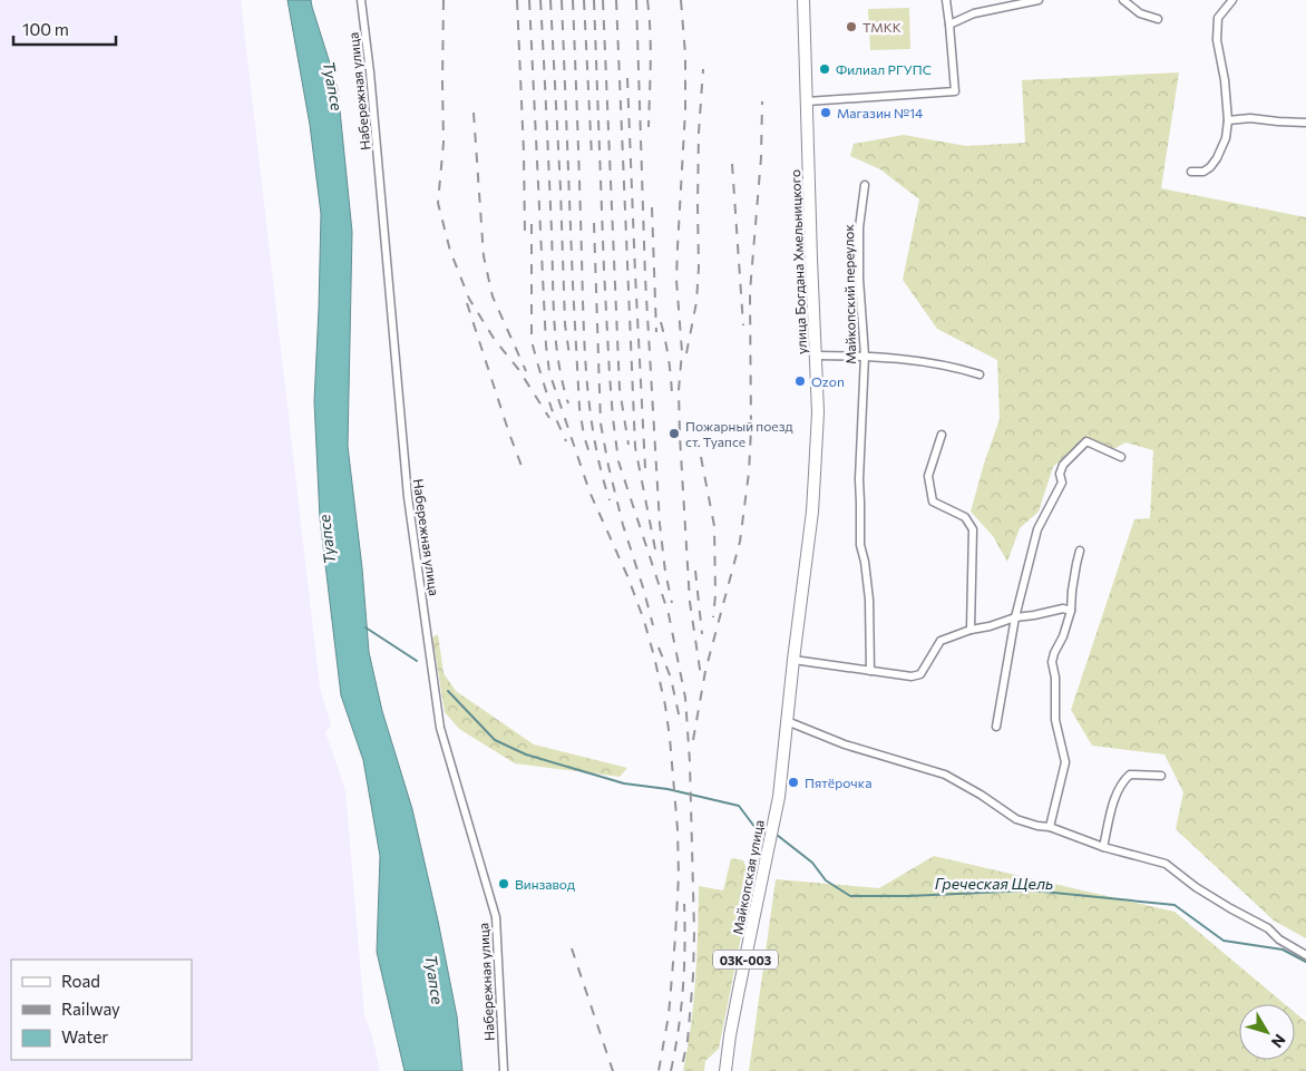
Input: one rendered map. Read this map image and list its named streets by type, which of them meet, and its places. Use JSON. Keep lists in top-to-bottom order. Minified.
{"streets":{"main road":["улица Богдана Хмельницкого","Майкопская улица","03К-003"],"street":["Набережная улица","Майкопский переулок"]},"crossings":[["улица Богдана Хмельницкого","Майкопская улица"]],"water":["Туапсе","Греческая Щель"],"places":["ТМКК","Филиал РГУПС","Магазин №14","Ozon","Пожарный поезд ст. Туапсе","Пятёрочка","Винзавод"],"legend":["Road","Railway","Water"],"scale_bar":"100 m","north":"bottom right"}
